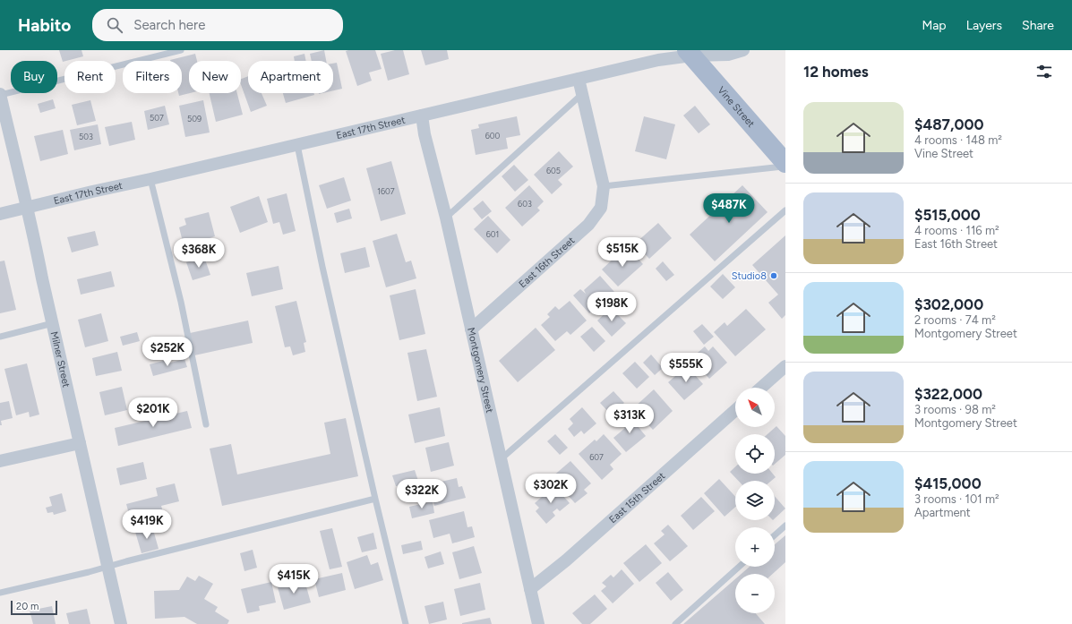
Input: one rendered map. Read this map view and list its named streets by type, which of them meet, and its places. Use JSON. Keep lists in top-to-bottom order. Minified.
{"streets":{"main road":["Vine Street"],"street":["East 17th Street","East 16th Street","Milner Street","Montgomery Street","East 15th Street"]},"crossings":[["Vine Street","East 17th Street"],["East 17th Street","East 16th Street"],["East 17th Street","Milner Street"],["East 17th Street","Montgomery Street"],["East 16th Street","Montgomery Street"],["Montgomery Street","East 15th Street"]],"places":["Studio8"],"house_numbers":["507","509","600","503","605","1607","603","601","607"],"scale_bar":"20 m","north":"top left","page":{"header":"Habito","search":"Search here","nav":["Map","Layers","Share"],"heading":"12 homes","chip":["Buy","Rent","Filters","New","Apartment"],"list":[{"name":"$487,000","note":"4 rooms · 148 m² · Vine Street"},{"name":"$515,000","note":"4 rooms · 116 m² · East 16th Street"},{"name":"$302,000","note":"2 rooms · 74 m² · Montgomery Street"},{"name":"$322,000","note":"3 rooms · 98 m² · Montgomery Street"},{"name":"$415,000","note":"3 rooms · 101 m² · Apartment"}],"price":["$487K","$515K","$368K","$198K","$252K","$555K","$201K","$313K","$302K","$322K","$419K","$415K"],"map_buttons":["+","−"],"scale":"20 m"}}
